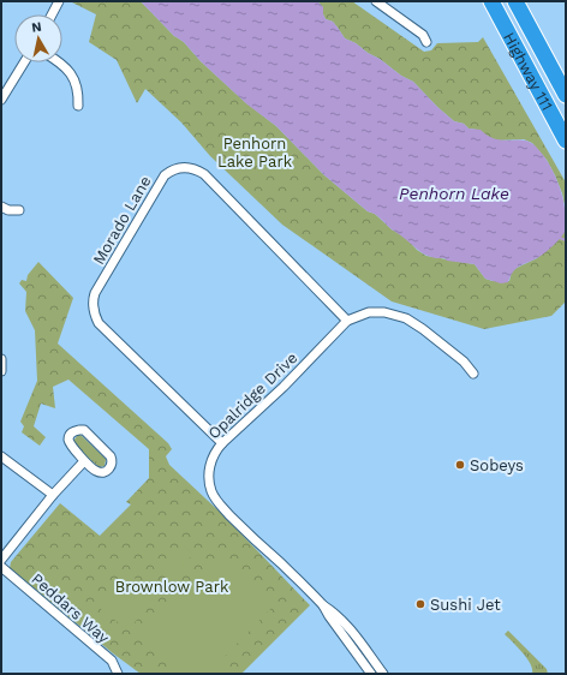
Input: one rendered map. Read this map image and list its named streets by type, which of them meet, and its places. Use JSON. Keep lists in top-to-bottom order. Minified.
{"streets":{"highway":["Highway 111"],"street":["Morado Lane","Opalridge Drive","Peddars Way"]},"crossings":[["Morado Lane","Opalridge Drive"]],"water":["Penhorn Lake"],"parks":["Penhorn Lake Park","Brownlow Park"],"places":["Sobeys","Sushi Jet"],"north":"top"}
